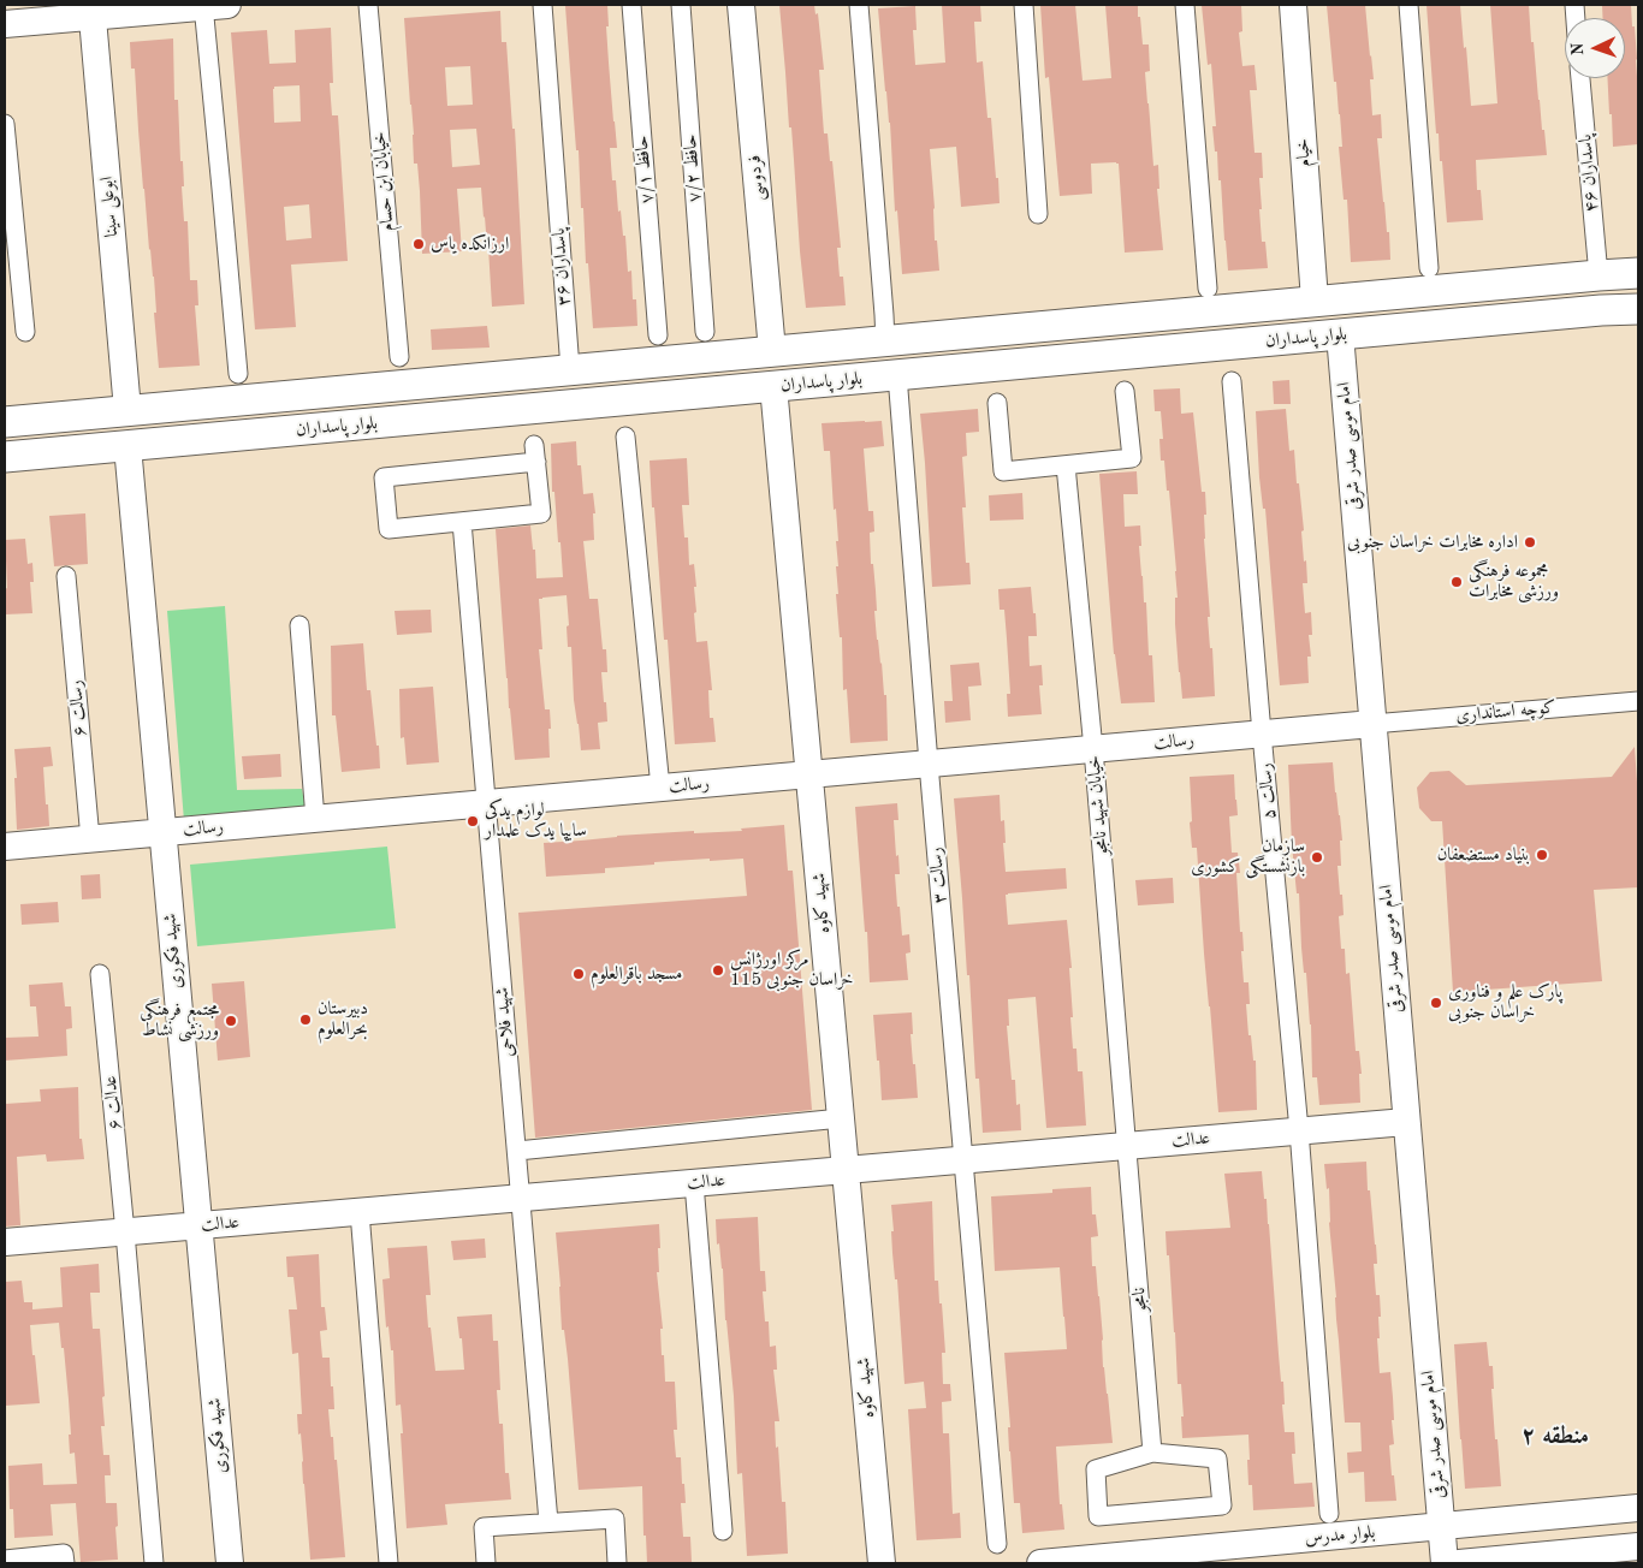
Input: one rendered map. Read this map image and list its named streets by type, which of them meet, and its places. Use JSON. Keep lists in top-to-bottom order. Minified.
{"streets":{"main road":["بلوار پاسداران"],"street":["خیام","حافظ ۷/۲","حافظ ۷/۱","پاسداران ۴۶","فردوسی","خیابان ابن حسام","ابوعلی سینا","پاسداران ۳۶","امام موسی صدر شرقی","رسالت ۶","کوچه استانداری","رسالت","رسالت ۵","خیابان شهید نامجو","رسالت ۳","شهید کاوه","شهید فکوری","شهید فلاحی","عدالت ۶","عدالت","نامجو","بلوار مدرس"]},"crossings":[["خیام","بلوار پاسداران"],["پاسداران ۴۶","بلوار پاسداران"],["فردوسی","بلوار پاسداران"],["ابوعلی سینا","بلوار پاسداران"],["پاسداران ۳۶","بلوار پاسداران"],["بلوار پاسداران","امام موسی صدر شرقی"],["بلوار پاسداران","رسالت ۳"],["بلوار پاسداران","شهید کاوه"],["بلوار پاسداران","شهید فکوری"],["امام موسی صدر شرقی","کوچه استانداری"],["امام موسی صدر شرقی","رسالت"],["امام موسی صدر شرقی","عدالت"],["امام موسی صدر شرقی","بلوار مدرس"],["رسالت ۶","رسالت"],["کوچه استانداری","رسالت"],["رسالت","رسالت ۵"],["رسالت","خیابان شهید نامجو"],["رسالت","رسالت ۳"],["رسالت","شهید کاوه"],["رسالت","شهید فکوری"],["رسالت","شهید فلاحی"],["رسالت ۵","عدالت"],["خیابان شهید نامجو","عدالت"],["خیابان شهید نامجو","نامجو"],["رسالت ۳","عدالت"],["شهید کاوه","عدالت"],["شهید فکوری","عدالت"],["شهید فلاحی","عدالت"],["عدالت ۶","عدالت"],["عدالت","نامجو"]],"districts":["منطقه ۲"],"places":["ارزانکده یاس","اداره مخابرات خراسان جنوبی","مجموعه فرهنگی ورزشی مخابرات","لوازم یدکی سایپا یدک علمدار","بنیاد مستضعفان","سازمان بازنشستگی کشوری","مرکز اورژانس 115 خراسان جنوبی","مسجد باقرالعلوم","پارک علم و فناوری خراسان جنوبی","دبیرستان بحرالعلوم","مجتمع فرهنگی ورزشی نشاط"],"north":"left"}
